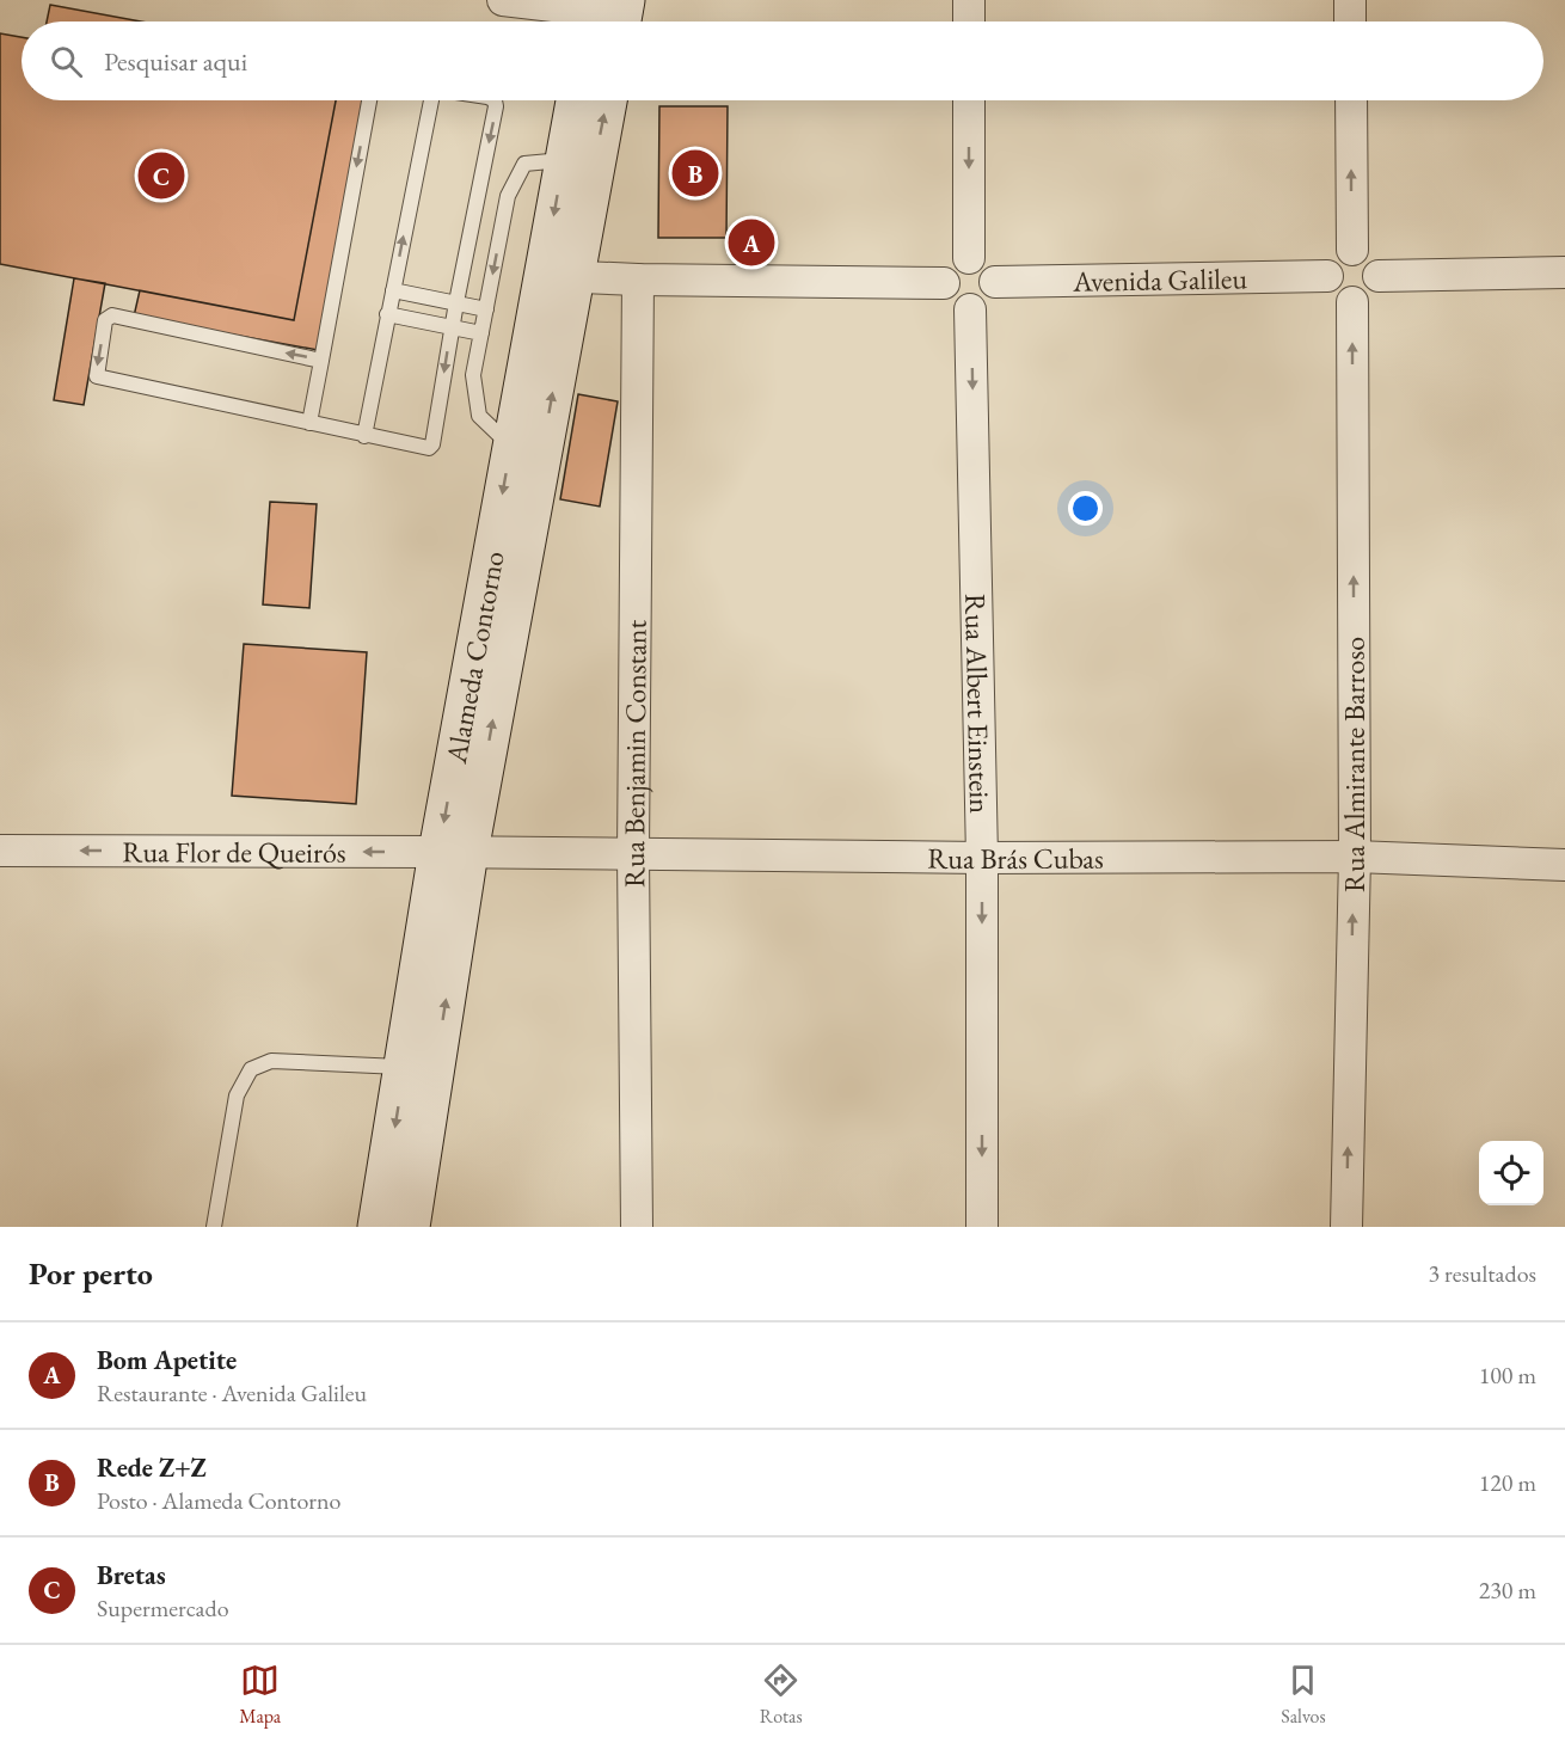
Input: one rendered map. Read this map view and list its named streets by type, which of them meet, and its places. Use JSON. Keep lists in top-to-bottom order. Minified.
{"streets":{"main road":["Alameda Contorno"],"street":["Avenida Galileu","Rua Albert Einstein","Rua Benjamin Constant","Rua Almirante Barroso","Rua Flor de Queirós","Rua Brás Cubas"]},"crossings":[["Avenida Galileu","Rua Albert Einstein"],["Avenida Galileu","Rua Almirante Barroso"],["Alameda Contorno","Rua Flor de Queirós"],["Alameda Contorno","Rua Brás Cubas"],["Rua Albert Einstein","Rua Brás Cubas"],["Rua Benjamin Constant","Rua Brás Cubas"],["Rua Almirante Barroso","Rua Brás Cubas"],["Rua Flor de Queirós","Rua Brás Cubas"]],"one_way":["Rua Albert Einstein","Rua Almirante Barroso","Rua Flor de Queirós"],"page":{"search":"Pesquisar aqui","pins":["B","C","A"],"heading":["Por perto","3 resultados"],"list":[{"mark":"A","name":"Bom Apetite","note":"Restaurante · Avenida Galileu","value":"100 m"},{"mark":"B","name":"Rede Z+Z","note":"Posto · Alameda Contorno","value":"120 m"},{"mark":"C","name":"Bretas","note":"Supermercado","value":"230 m"}],"nav":["Mapa","Rotas","Salvos"]}}
